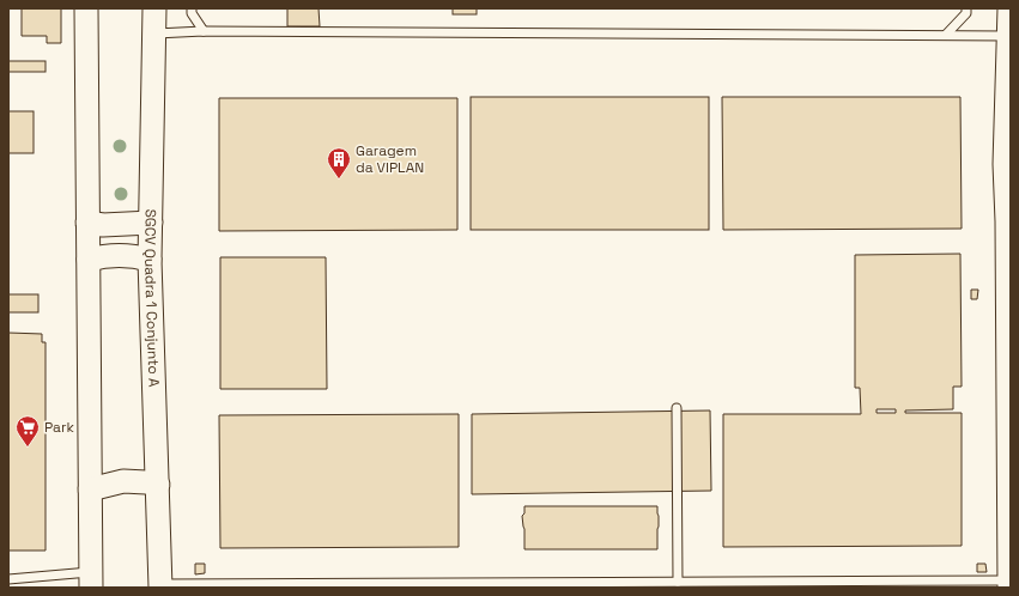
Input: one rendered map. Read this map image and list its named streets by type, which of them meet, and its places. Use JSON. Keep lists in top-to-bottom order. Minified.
{"streets":{"street":["SGCV Quadra 1 Conjunto A"]},"places":{"building":["Garagem da VIPLAN"],"supermarket":["Park"]}}
